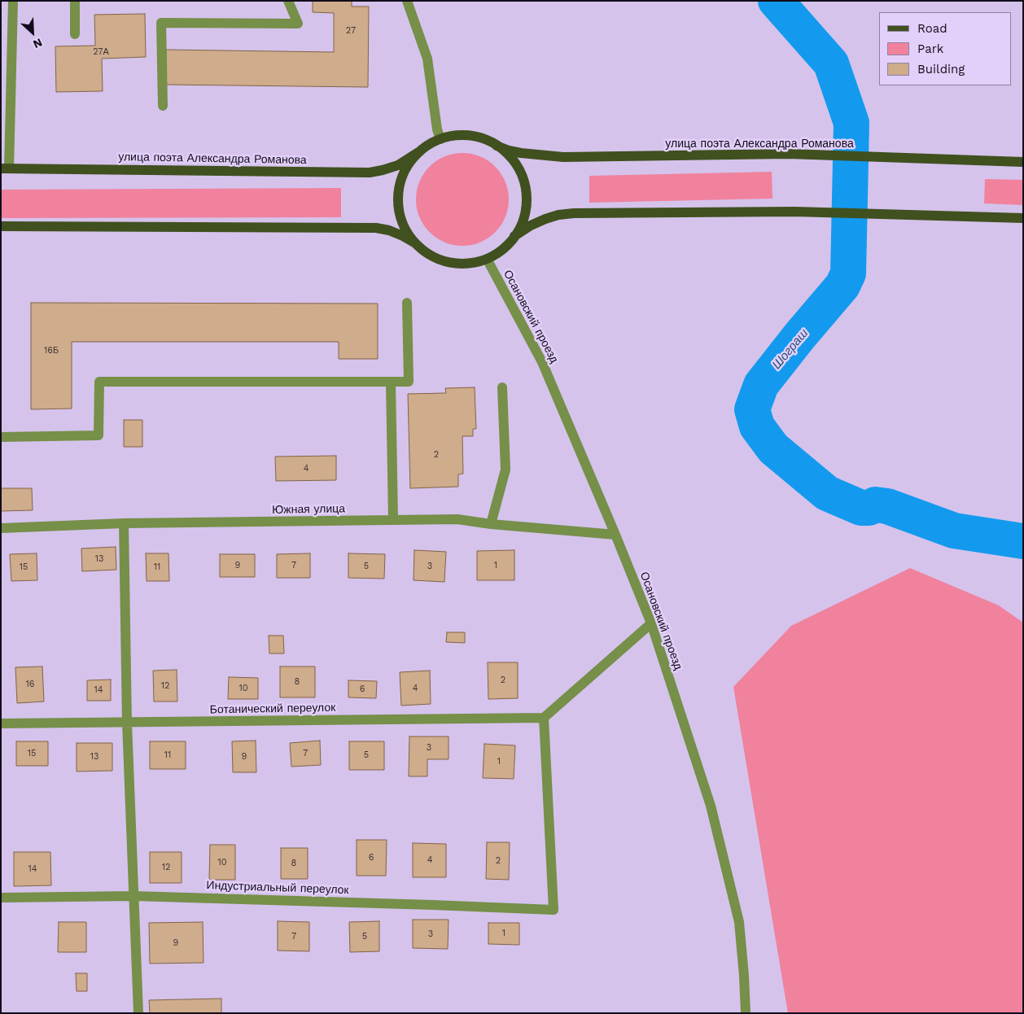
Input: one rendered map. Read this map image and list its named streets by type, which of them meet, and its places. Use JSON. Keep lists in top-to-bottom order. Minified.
{"streets":{"main road":["улица поэта Александра Романова"],"street":["Осановский проезд","Южная улица","Ботанический переулок","Индустриальный переулок"]},"crossings":[["улица поэта Александра Романова","Осановский проезд"],["Осановский проезд","Южная улица"],["Ботанический переулок","Индустриальный переулок"]],"water":["Шограш"],"house_numbers":["27","27А","16Б","2","4","13","9","7","1","5","3","15","11","2","8","16","12","10","4","6","14","3","15","7","11","5","13","9","1","6","4","2","10","8","12","14","1","3","7","5","9"],"legend":["Road","Park","Building"],"north":"bottom right"}
